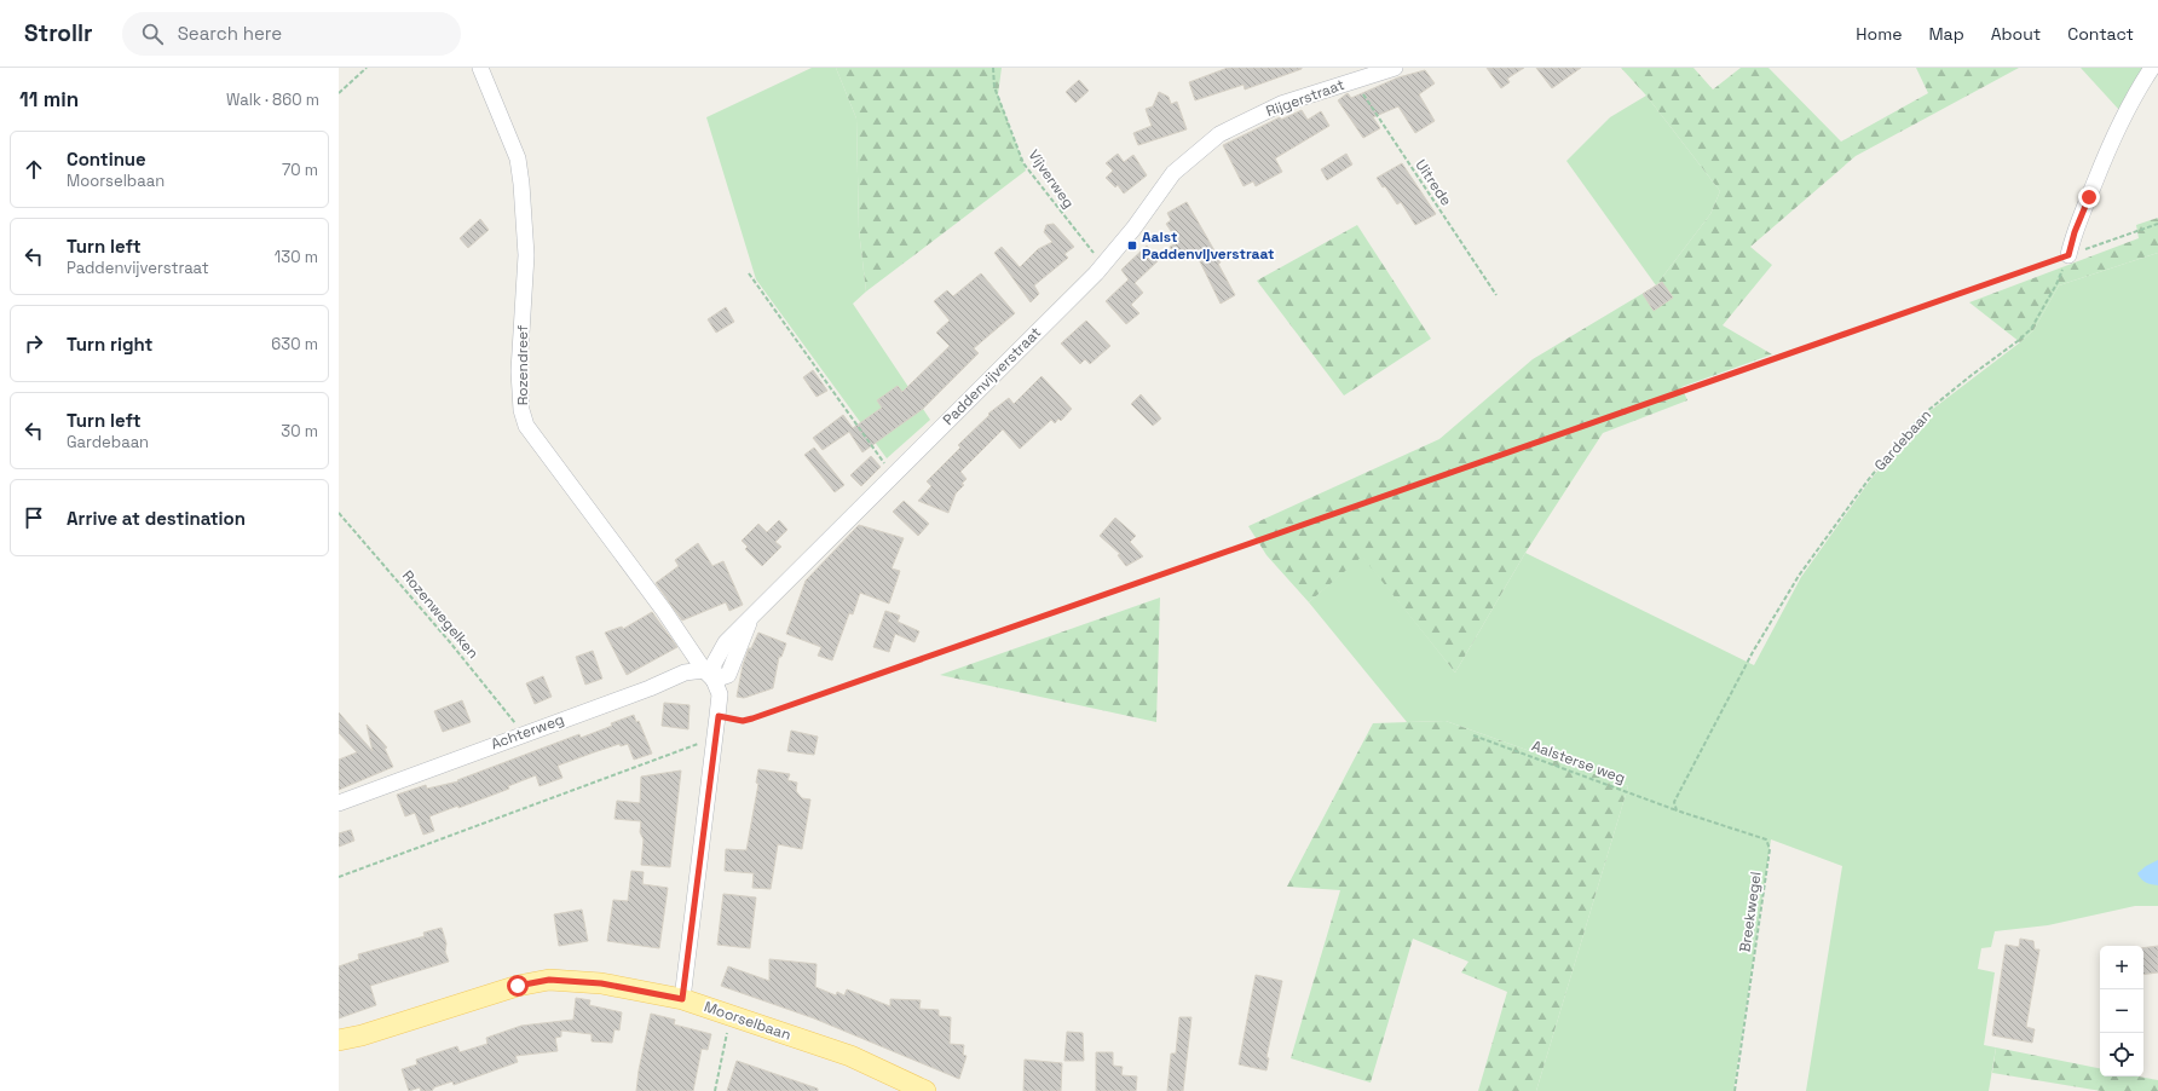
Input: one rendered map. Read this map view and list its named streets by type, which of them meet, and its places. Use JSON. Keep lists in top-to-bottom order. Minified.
{"streets":{"main road":["Moorselbaan"],"street":["Rijgerstraat","Rozendreef","Paddenvijverstraat","Achterweg"],"path":["Vijverweg","Uitrede","Gardebaan","Rozenwegelken","Aalsterse weg","Breekwegel"]},"crossings":[["Rijgerstraat","Uitrede"],["Rijgerstraat","Paddenvijverstraat"],["Vijverweg","Paddenvijverstraat"],["Rozendreef","Paddenvijverstraat"],["Rozendreef","Achterweg"],["Paddenvijverstraat","Achterweg"],["Gardebaan","Aalsterse weg"],["Gardebaan","Breekwegel"],["Rozenwegelken","Achterweg"],["Aalsterse weg","Breekwegel"]],"places":{"transit":["Aalst Paddenvijverstraat"]},"page":{"header":"Strollr","search":"Search here","nav":["Home","Map","About","Contact"],"heading":["11 min","Walk · 860 m"],"list":[["Continue","Moorselbaan","70 m"],["Turn left","Paddenvijverstraat","130 m"],["Turn right","630 m"],["Turn left","Gardebaan","30 m"],"Arrive at destination"],"map_buttons":["+","−"]}}
